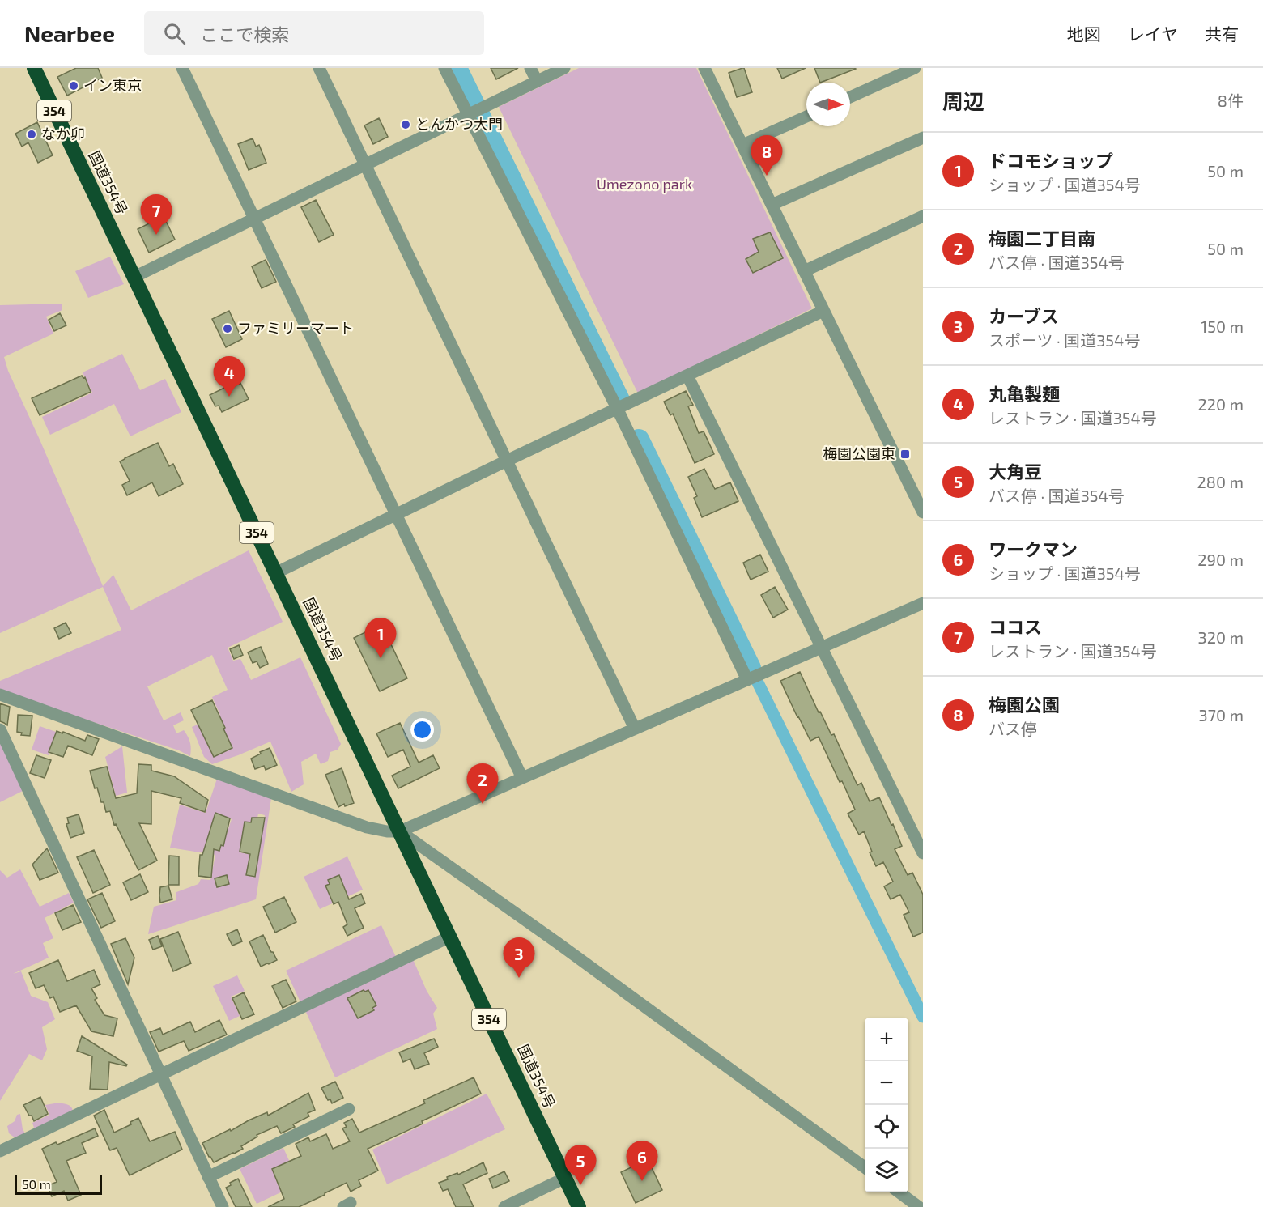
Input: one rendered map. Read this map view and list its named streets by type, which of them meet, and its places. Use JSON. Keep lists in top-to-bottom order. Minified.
{"streets":{"highway":["354","国道354号"]},"parks":["Umezono park"],"places":{"other":["イン東京","とんかつ大門","なか卯","ファミリーマート"],"transit":["梅園公園東"]},"scale_bar":"50 m","north":"right","page":{"header":"Nearbee","search":"ここで検索","nav":["地図","レイヤ","共有"],"heading":["周辺","8件"],"list":[{"mark":"1","name":"ドコモショップ","note":"ショップ · 国道354号","value":"50 m"},{"mark":"2","name":"梅園二丁目南","note":"バス停 · 国道354号","value":"50 m"},{"mark":"3","name":"カーブス","note":"スポーツ · 国道354号","value":"150 m"},{"mark":"4","name":"丸亀製麺","note":"レストラン · 国道354号","value":"220 m"},{"mark":"5","name":"大角豆","note":"バス停 · 国道354号","value":"280 m"},{"mark":"6","name":"ワークマン","note":"ショップ · 国道354号","value":"290 m"},{"mark":"7","name":"ココス","note":"レストラン · 国道354号","value":"320 m"},{"mark":"8","name":"梅園公園","note":"バス停","value":"370 m"}],"pins":["8","7","4","1","2","3","6","5"],"map_buttons":["+","−"],"scale":"50 m"}}
